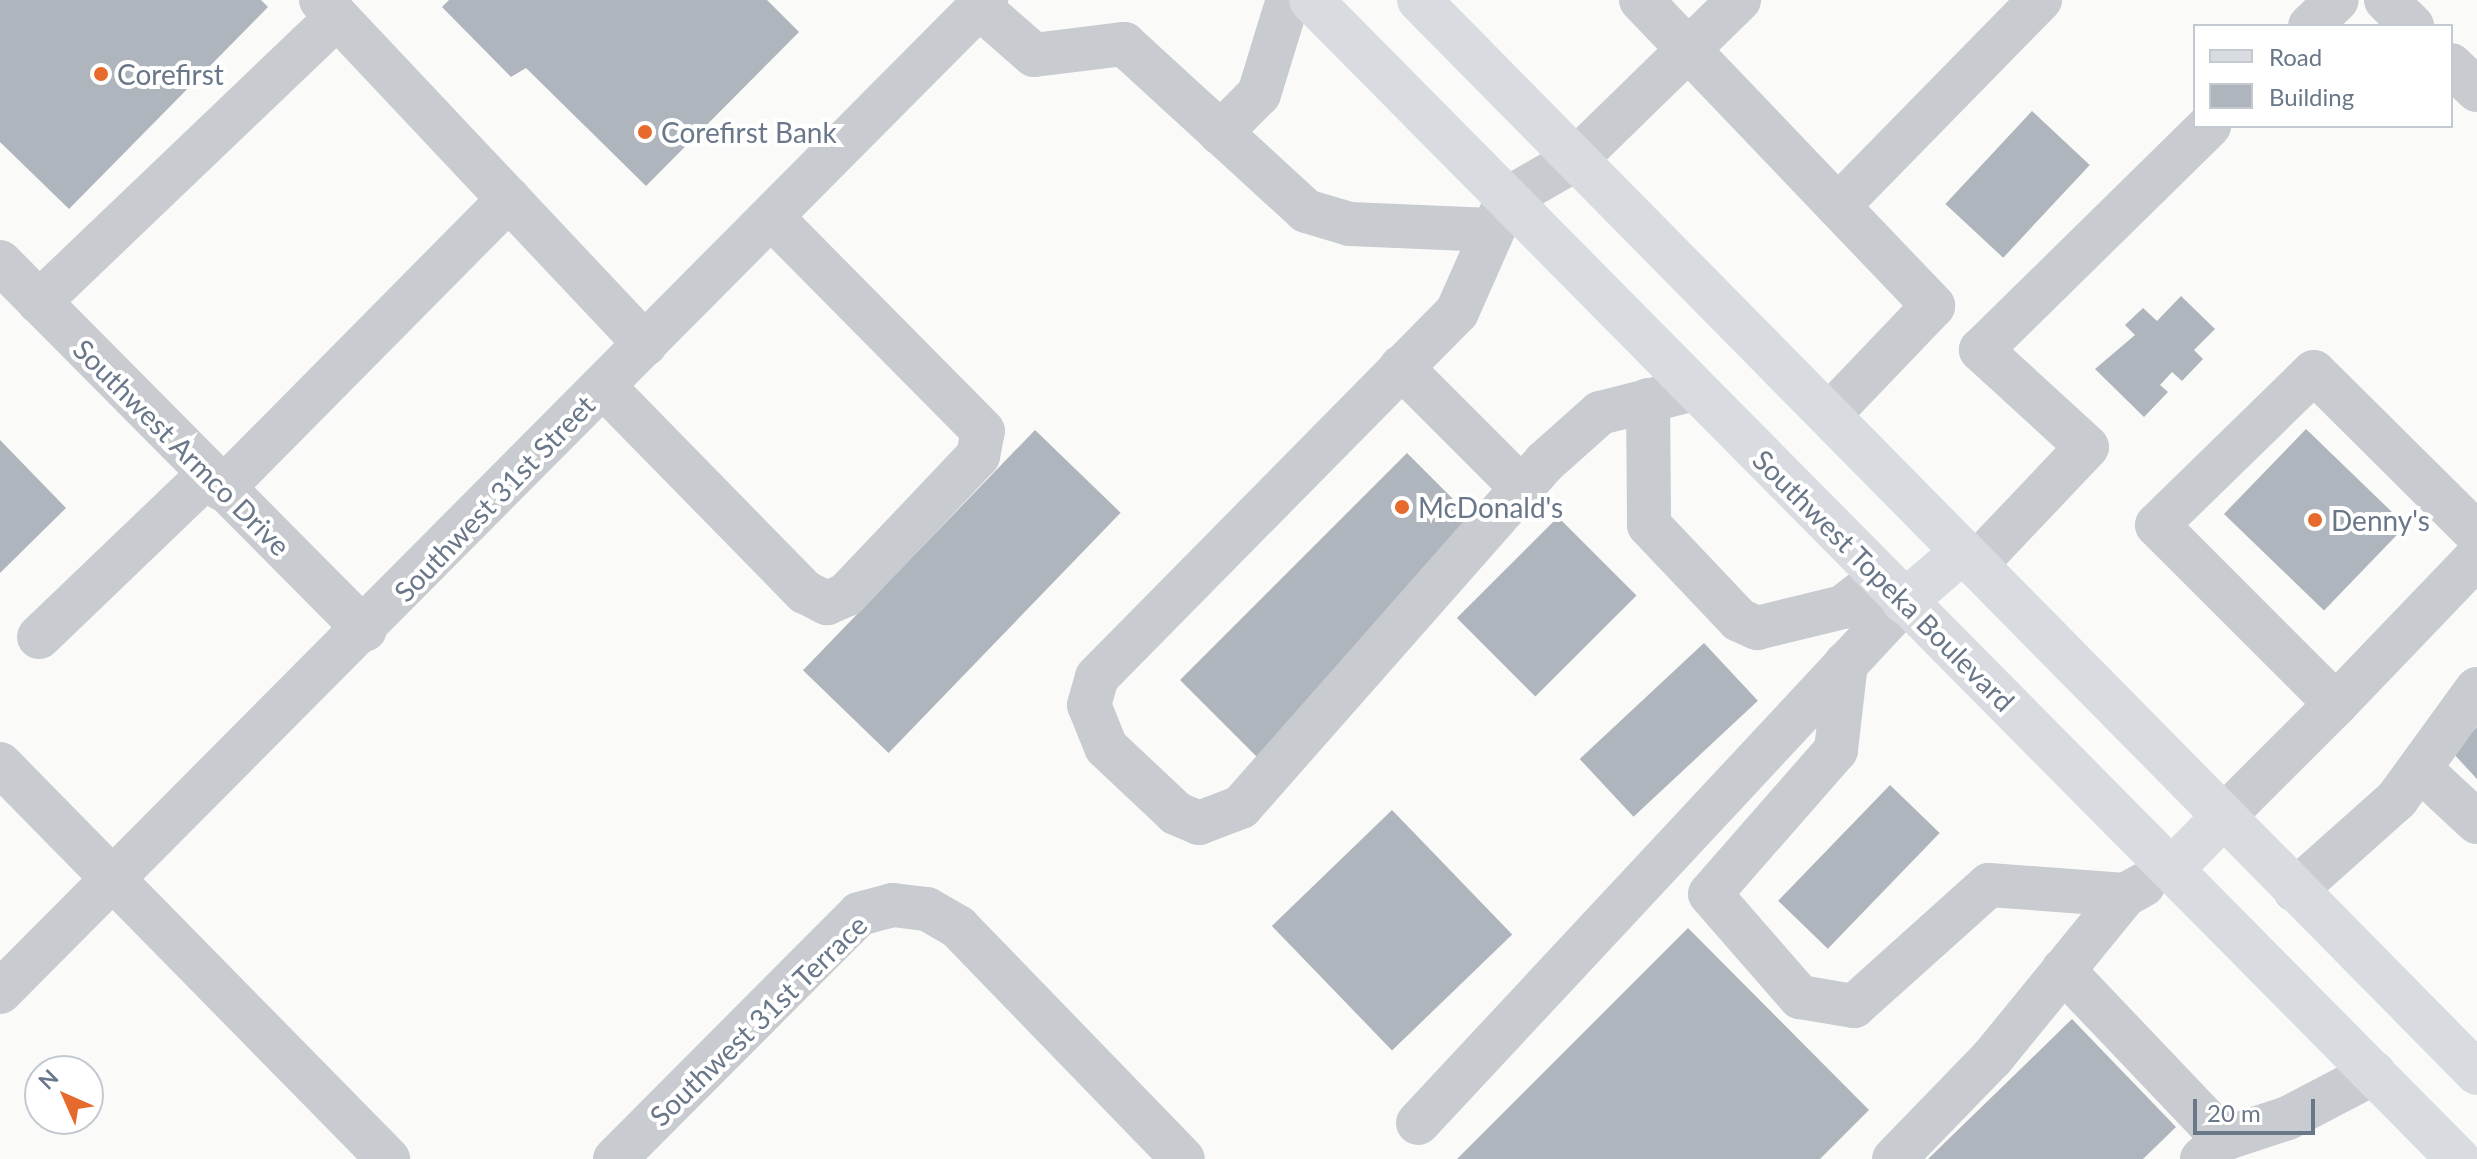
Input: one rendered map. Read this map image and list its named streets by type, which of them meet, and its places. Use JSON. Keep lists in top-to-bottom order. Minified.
{"streets":{"main road":["Southwest Topeka Boulevard"],"street":["Southwest Armco Drive","Southwest 31st Street","Southwest 31st Terrace"]},"crossings":[["Southwest Armco Drive","Southwest 31st Street"]],"places":["Corefirst","Corefirst Bank","McDonald's","Denny's"],"legend":["Road","Building"],"scale_bar":"20 m","north":"top left"}
